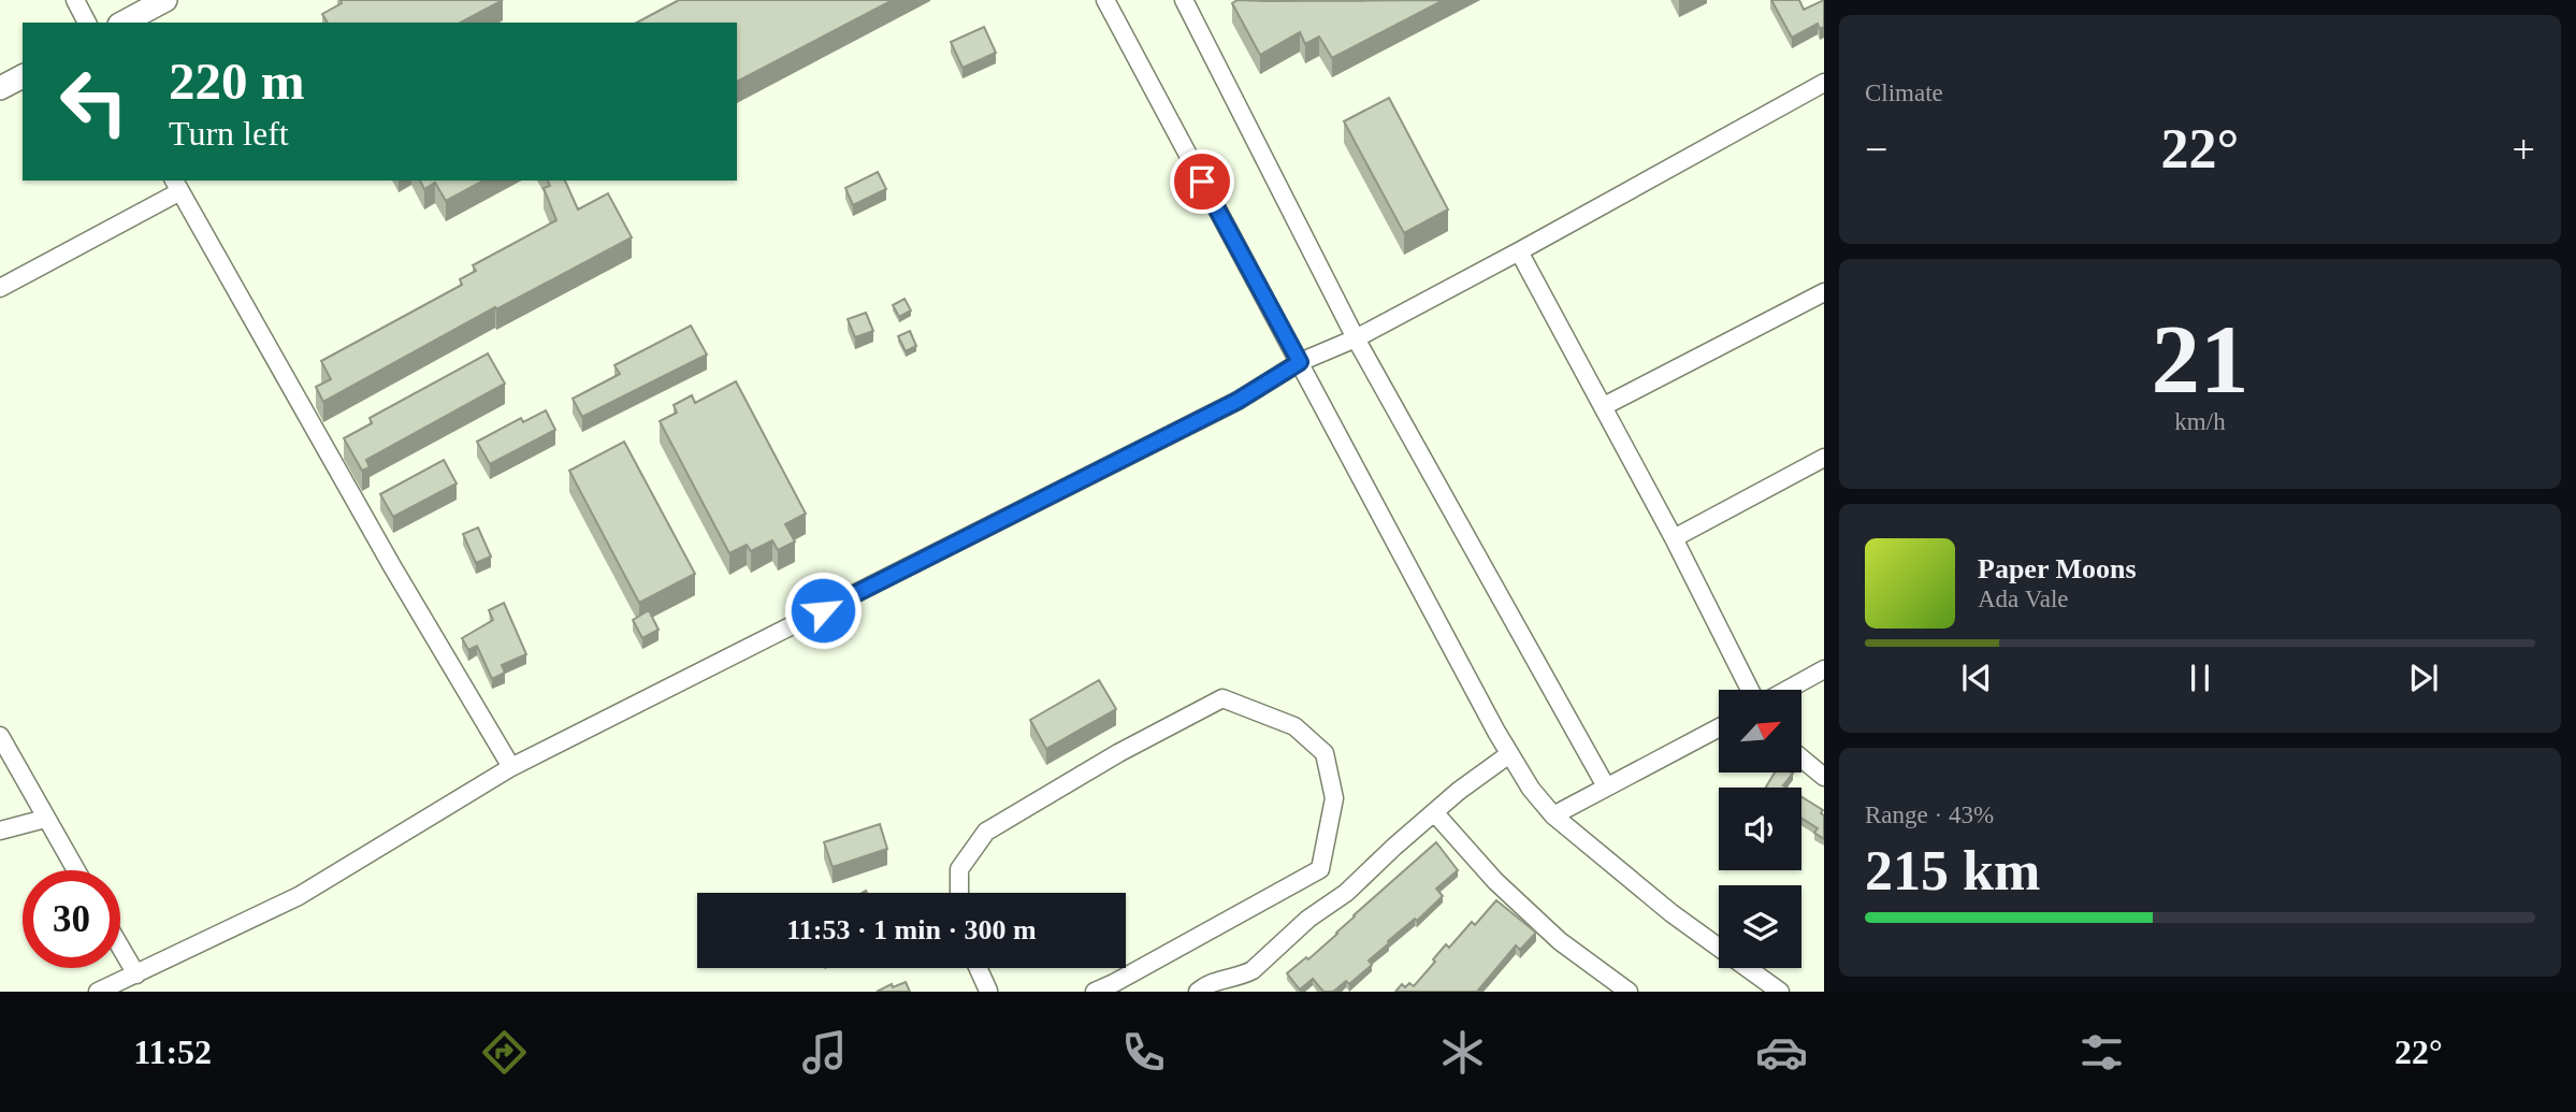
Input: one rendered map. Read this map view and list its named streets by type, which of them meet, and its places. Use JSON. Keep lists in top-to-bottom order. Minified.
{"north":"top right","page":{"tile":["Climate",["21","km/h"],["Range · 43%","215 km"]],"turn":["220 m","Turn left"],"heat":["−","22°","+"],"song":["Paper Moons","Ada Vale"],"limit":"30","trip":"11:53 · 1 min · 300 m","tabs":["11:52","22°"]}}
